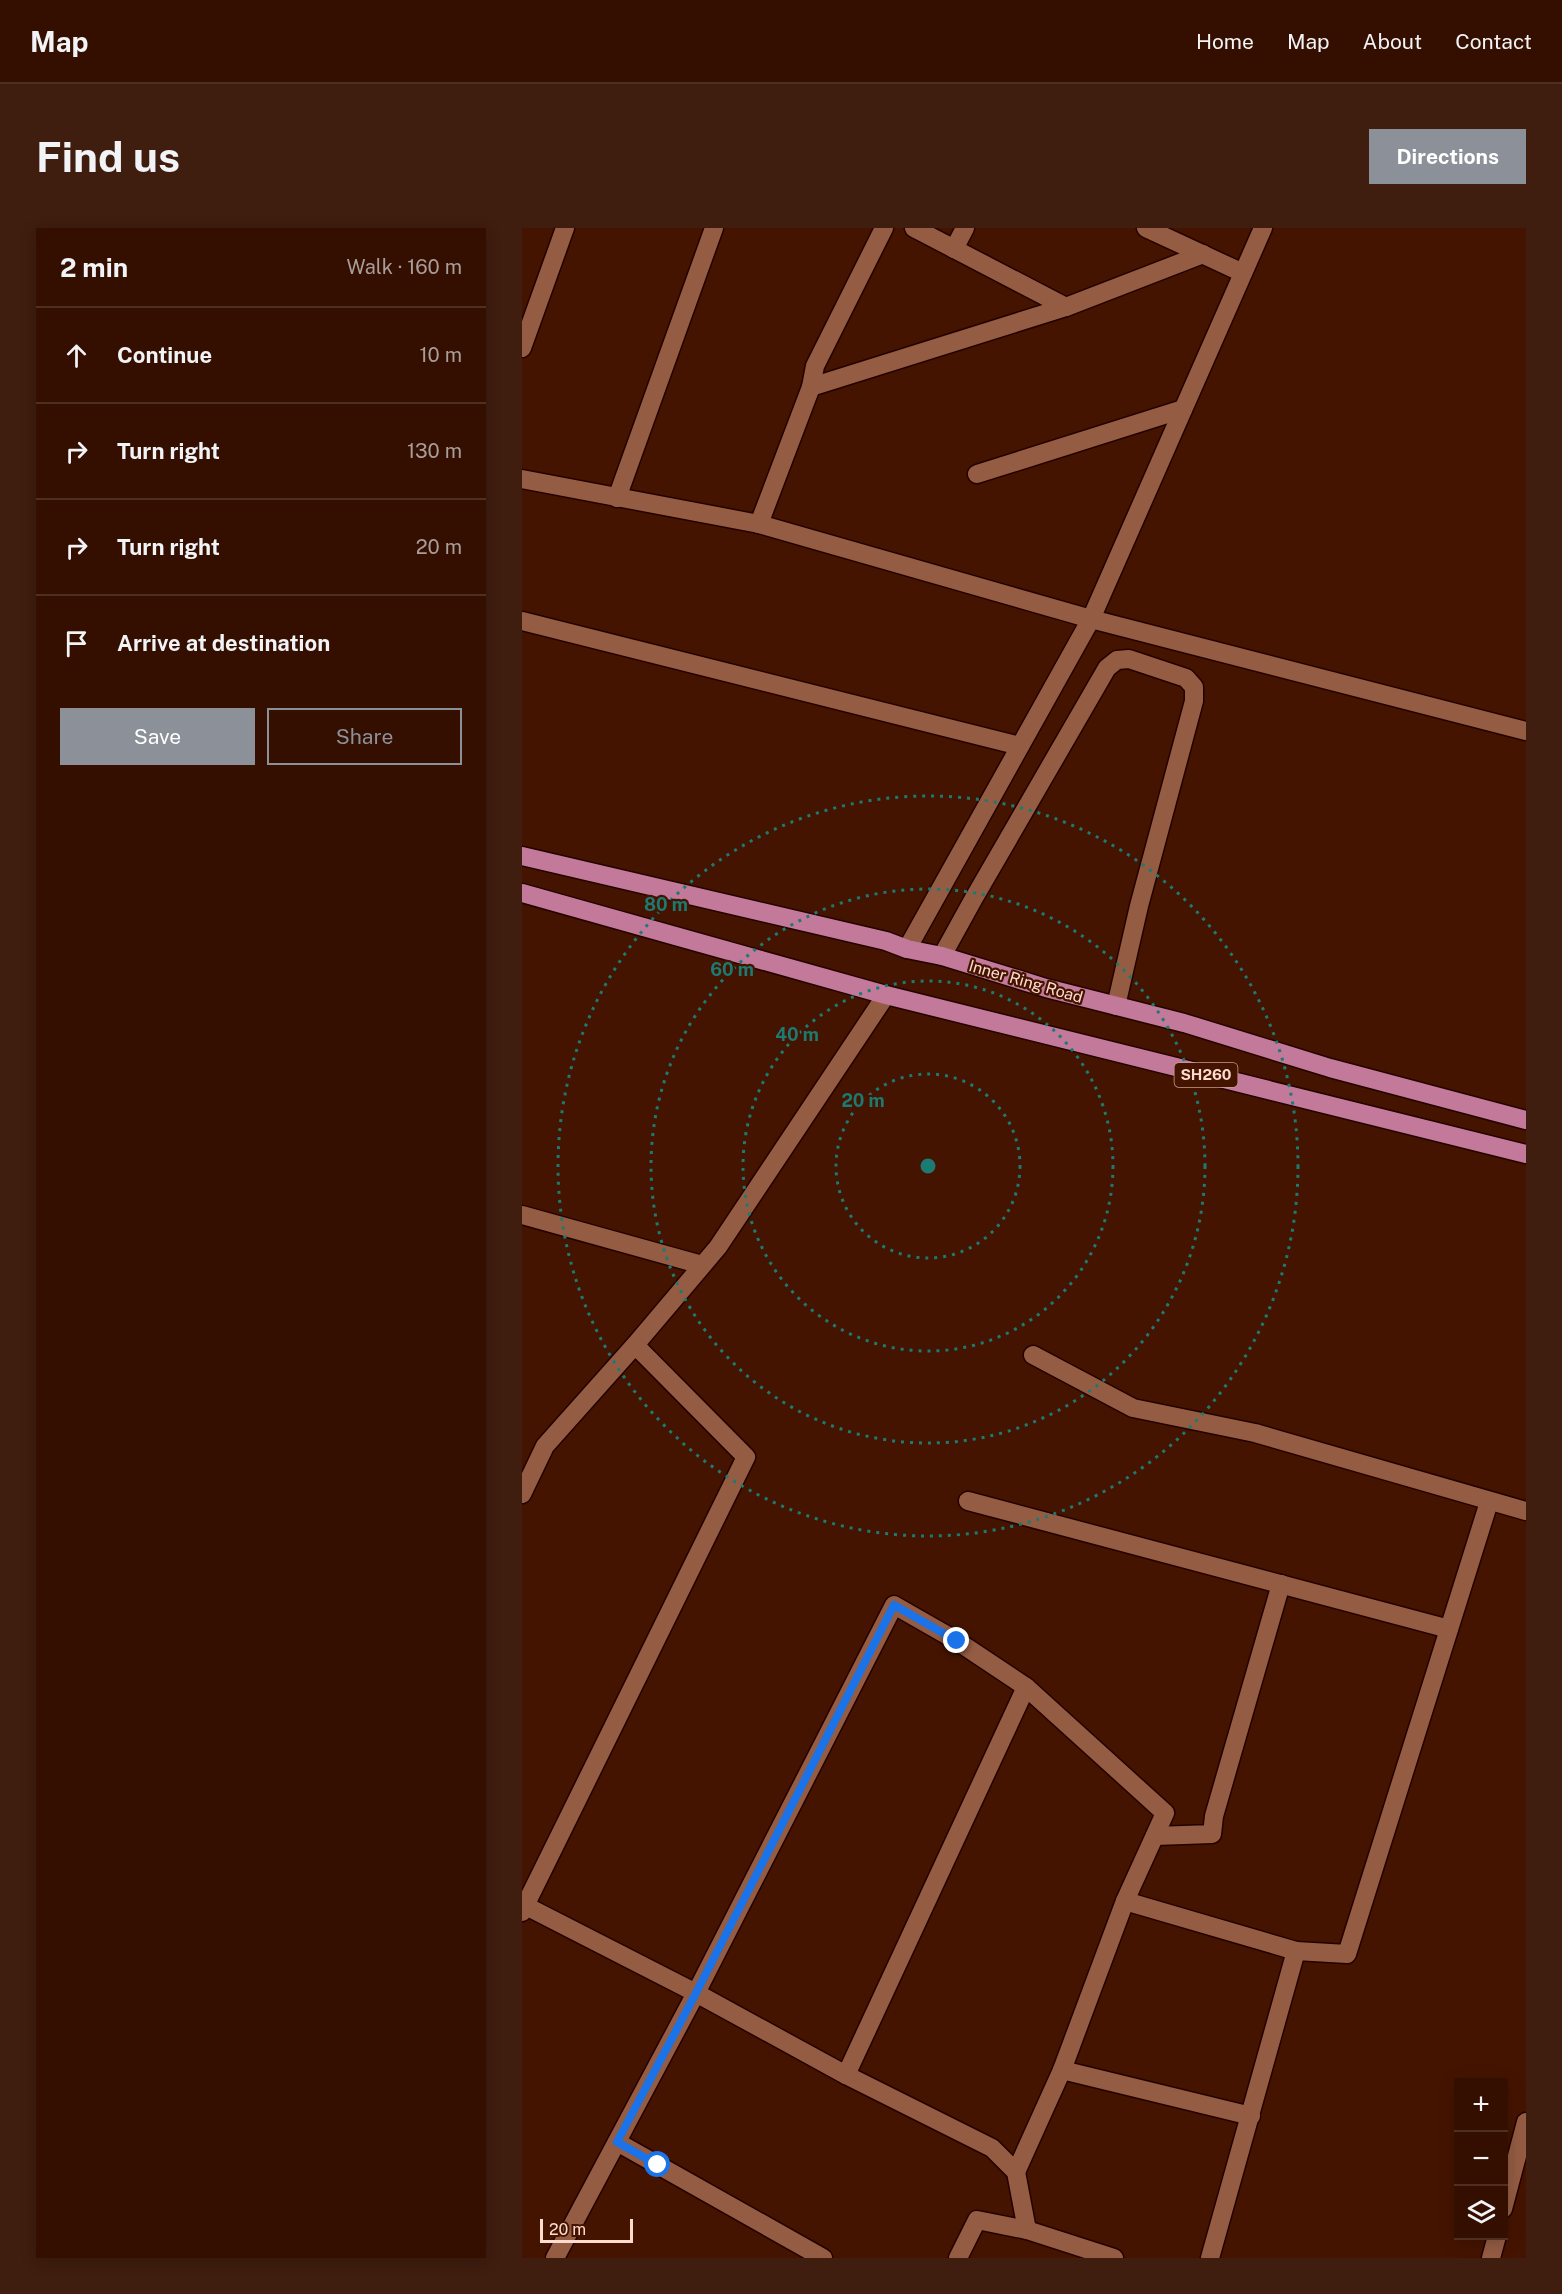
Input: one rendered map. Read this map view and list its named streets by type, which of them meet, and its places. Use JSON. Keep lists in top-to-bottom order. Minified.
{"streets":{"highway":["Inner Ring Road","SH260"]},"scale_bar":"20 m","page":{"header":"Map","nav":["Home","Map","About","Contact"],"buttons":["Directions",["Save","Share"]],"title":"Find us","heading":["2 min","Walk · 160 m"],"list":[["Continue","10 m"],["Turn right","130 m"],["Turn right","20 m"],"Arrive at destination"],"map_buttons":["+","−"],"scale":"20 m"},"rings":["80 m","60 m","40 m","20 m"]}
